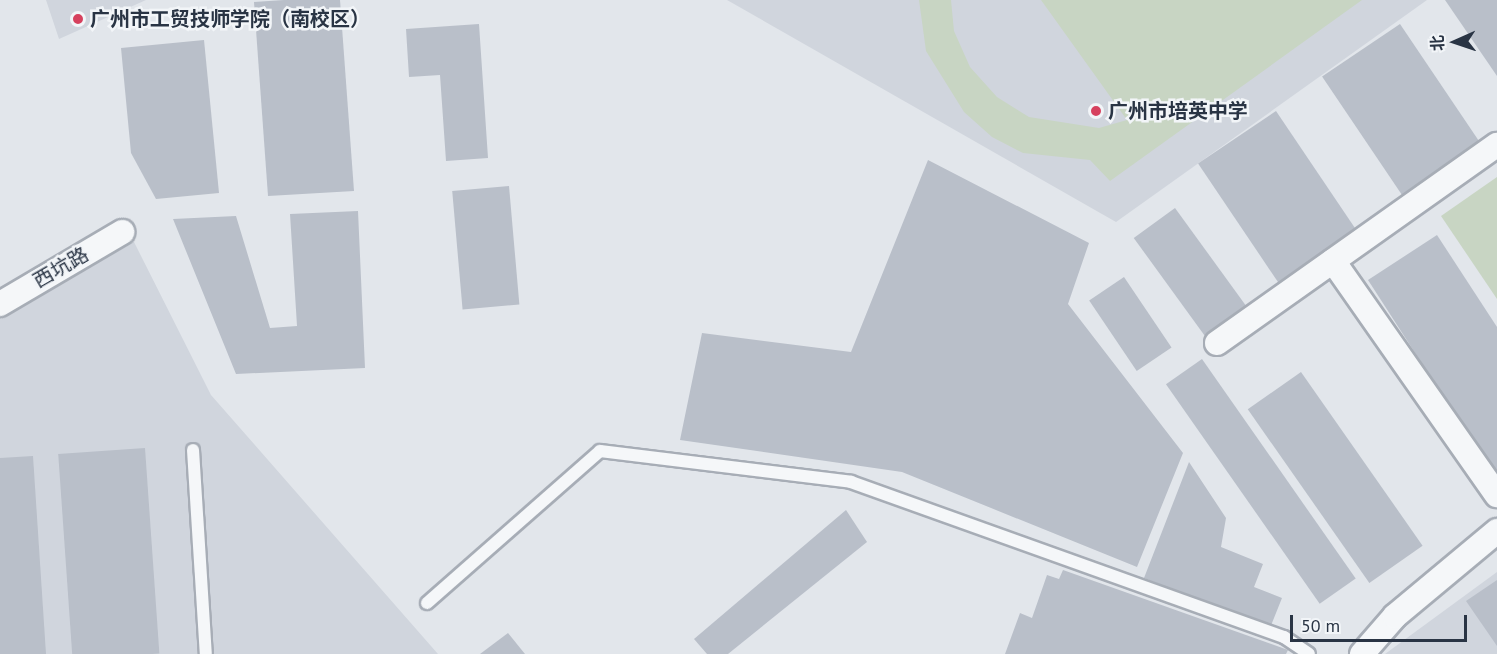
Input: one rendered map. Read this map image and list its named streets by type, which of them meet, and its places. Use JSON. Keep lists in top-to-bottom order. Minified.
{"streets":{"street":["西坑路"]},"places":["广州市工贸技师学院（南校区）","广州市培英中学"],"scale_bar":"50 m","north":"left"}
